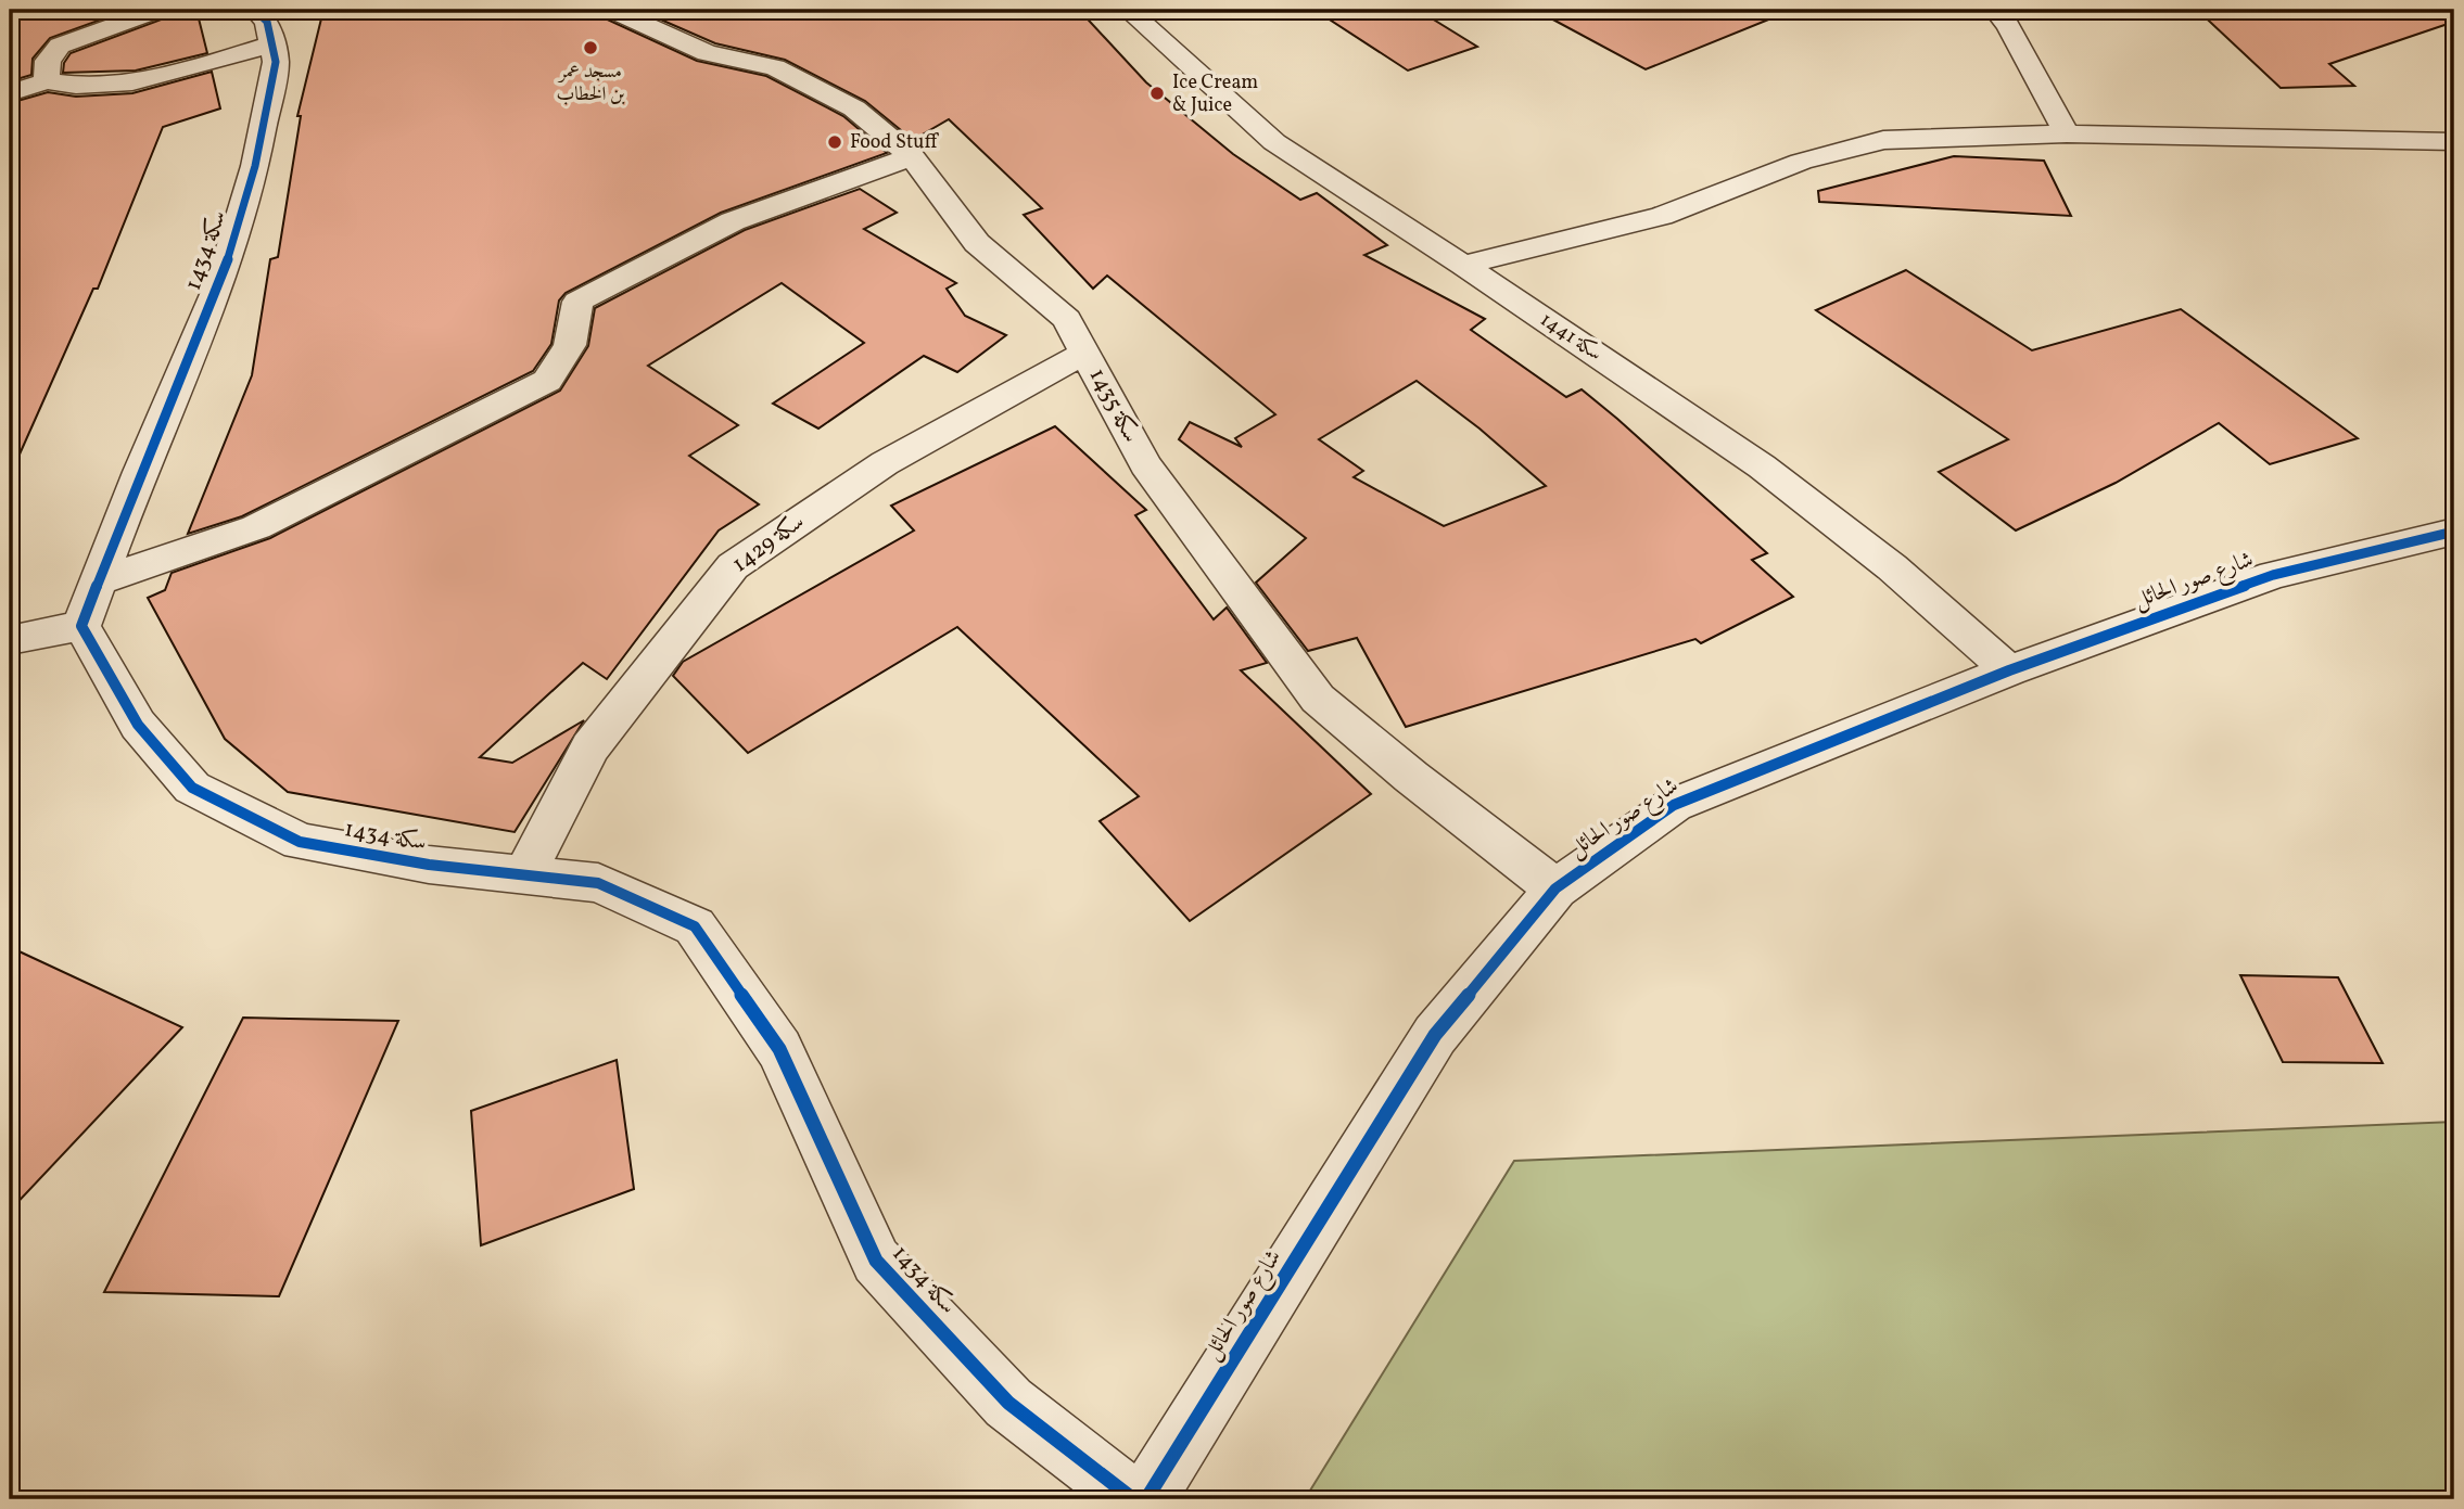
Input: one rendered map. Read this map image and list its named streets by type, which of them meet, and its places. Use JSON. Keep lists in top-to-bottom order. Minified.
{"streets":{"street":["سكة 1434","سكة 1441","سكة 1435","سكة 1429","شارع صور الحائل"]},"crossings":[["سكة 1434","سكة 1429"],["سكة 1441","شارع صور الحائل"],["سكة 1435","سكة 1429"],["سكة 1435","شارع صور الحائل"]],"places":["مسجد عمر بن الخطاب","Ice Cream & Juice","Food Stuff"]}
